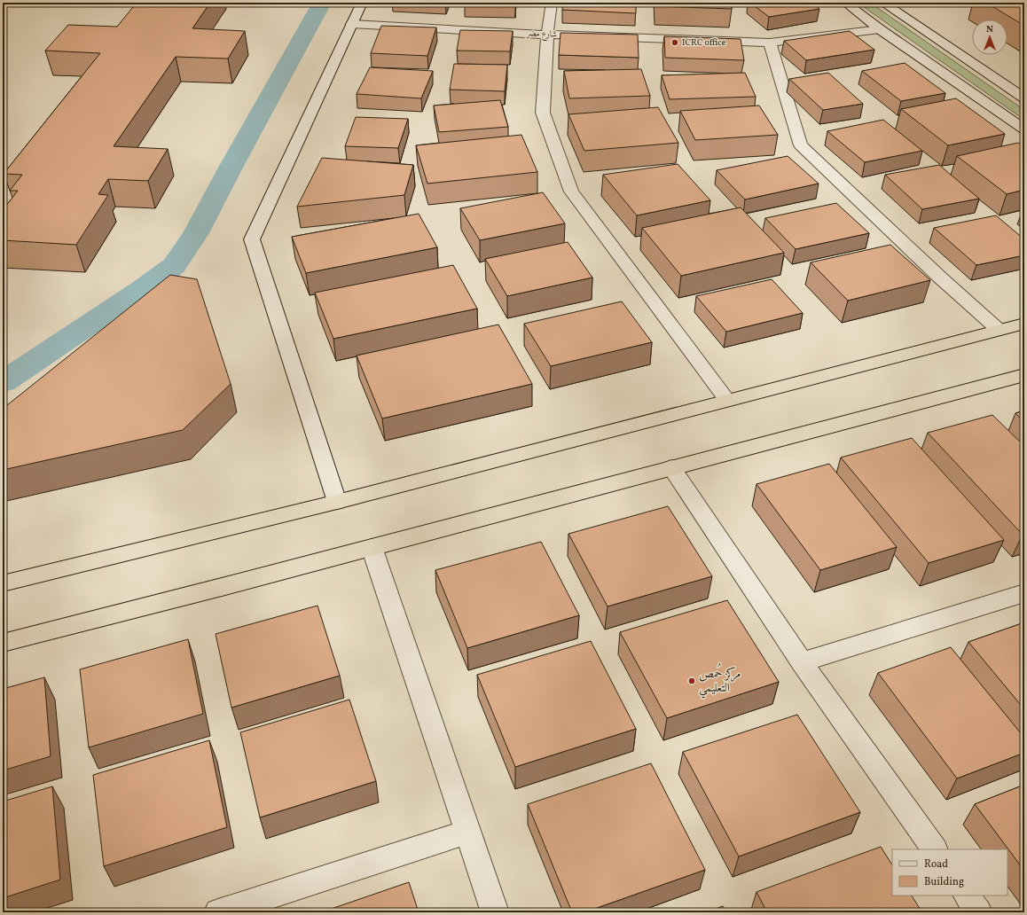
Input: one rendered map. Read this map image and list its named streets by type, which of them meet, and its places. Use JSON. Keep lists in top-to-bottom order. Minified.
{"streets":{"street":["شارع مضر"]},"places":["ICRC office","مركز حُمص التعليمي"],"legend":["Road","Building"],"north":"top"}
